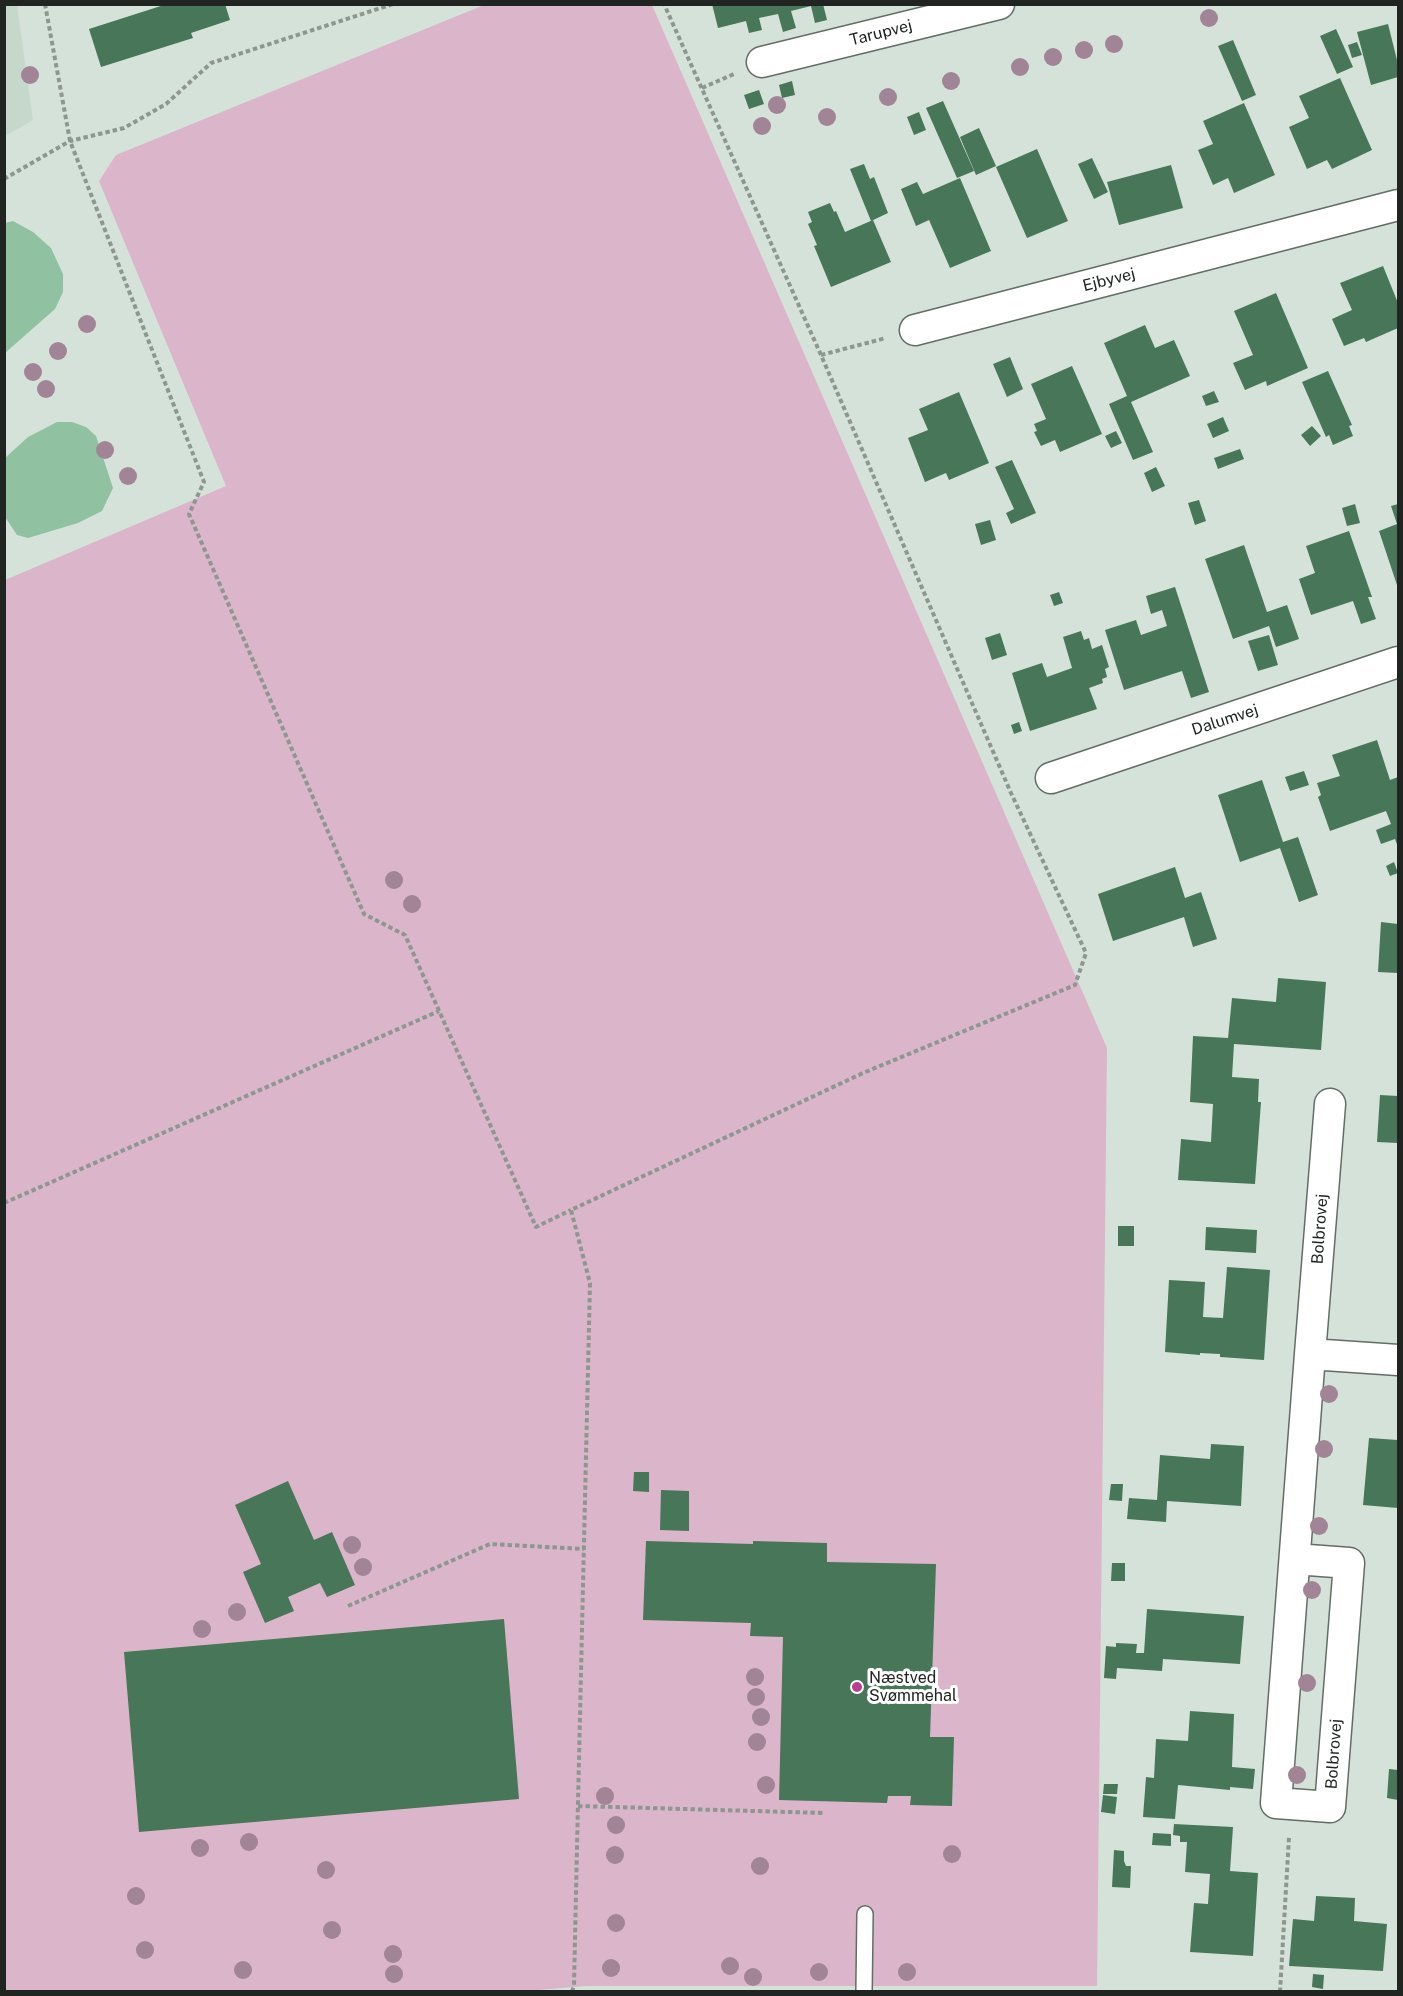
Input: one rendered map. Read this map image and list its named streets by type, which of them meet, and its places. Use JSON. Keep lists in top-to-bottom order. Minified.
{"streets":{"street":["Tarupvej","Ejbyvej","Dalumvej","Bolbrovej"]},"places":["Næstved Svømmehal"]}
